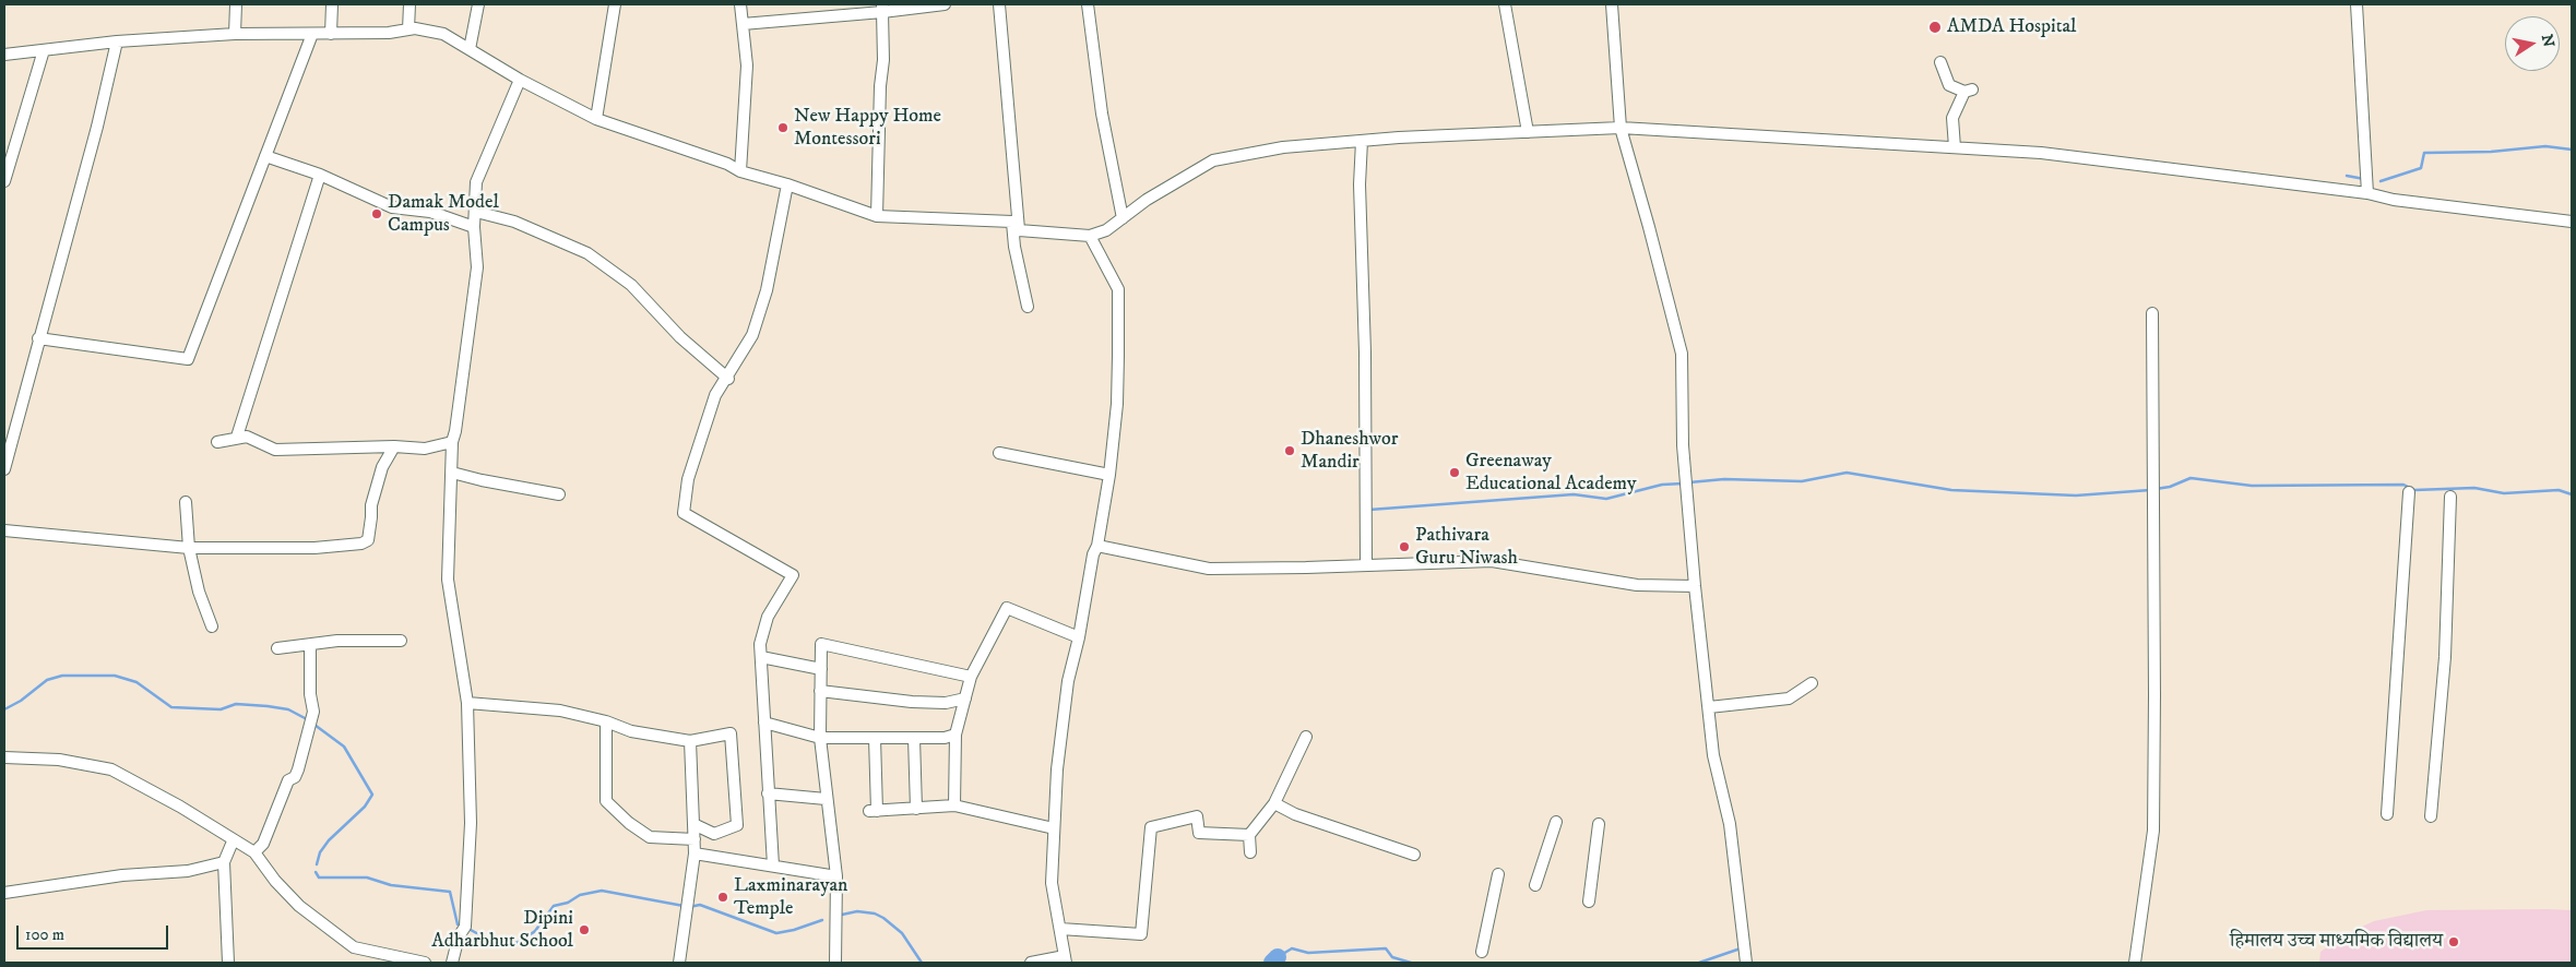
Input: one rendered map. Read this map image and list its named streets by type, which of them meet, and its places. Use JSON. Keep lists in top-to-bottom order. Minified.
{"places":["AMDA Hospital","New Happy Home Montessori","Damak Model Campus","Dhaneshwor Mandir","Greenaway Educational Academy","Pathivara Guru Niwash","Laxminarayan Temple","Dipini Adharbhut School","हिमालय उच्च माध्यमिक विद्यालय"],"scale_bar":"100 m","north":"right"}
